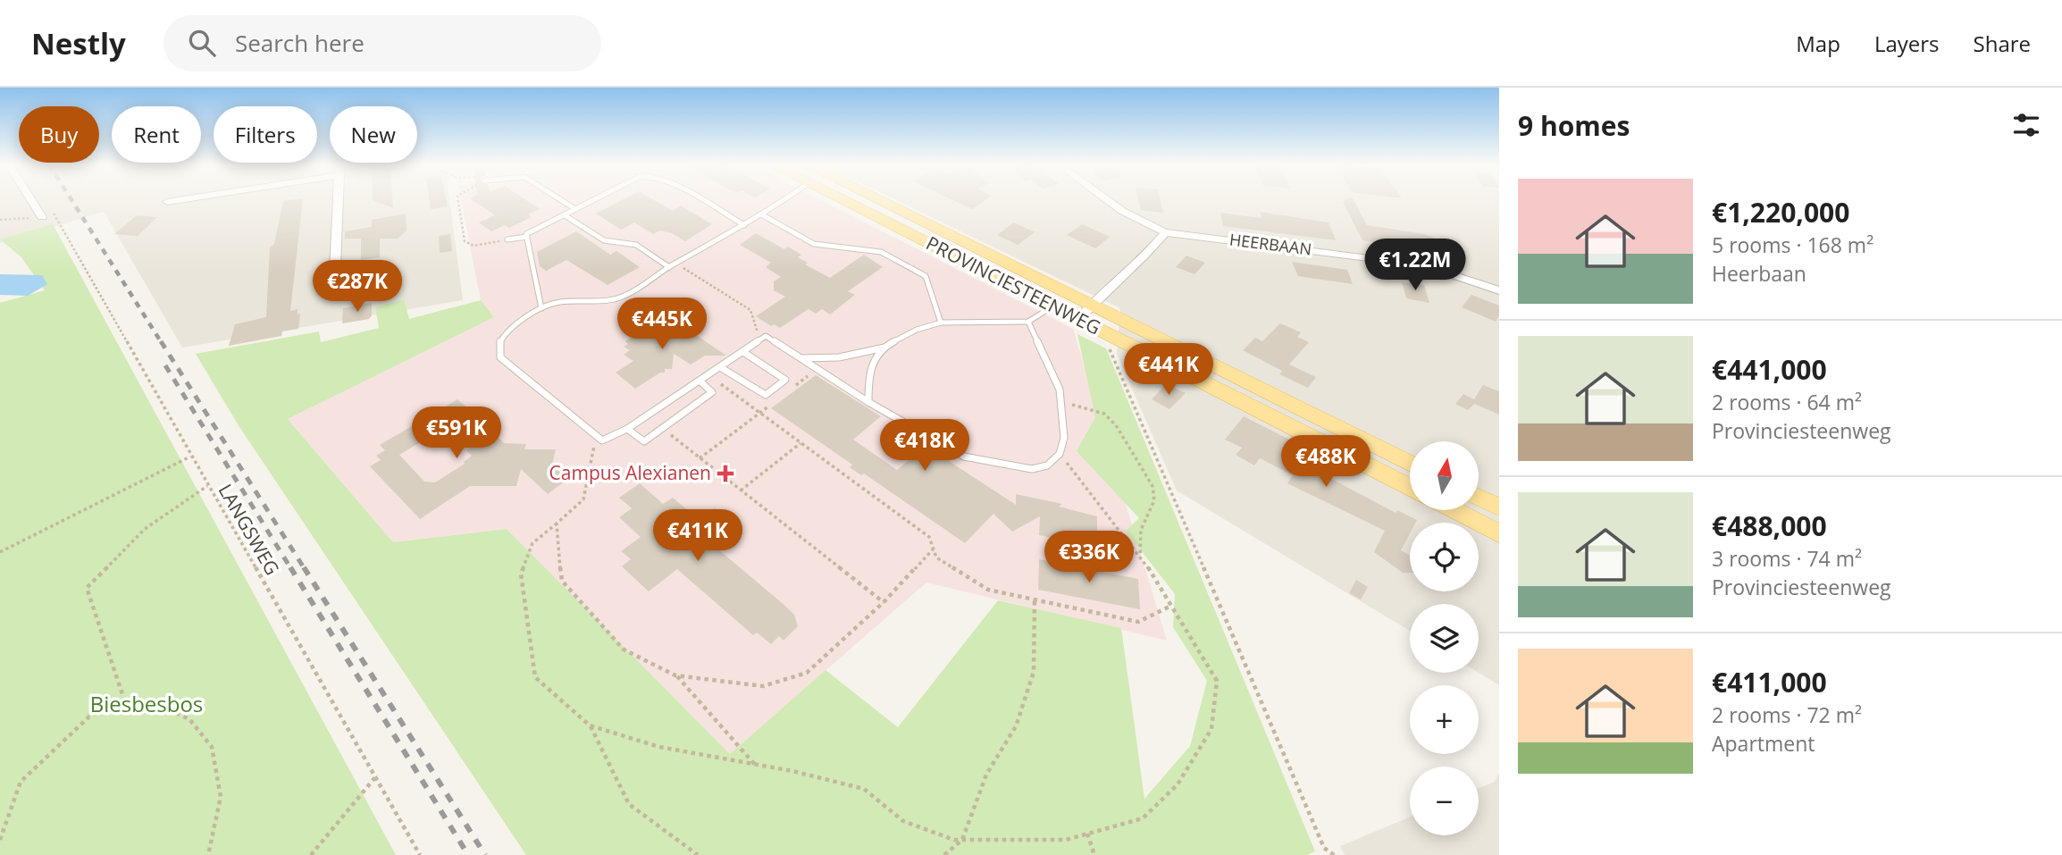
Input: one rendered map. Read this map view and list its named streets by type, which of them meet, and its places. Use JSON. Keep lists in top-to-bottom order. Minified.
{"streets":{"main road":["PROVINCIESTEENWEG"],"street":["HEERBAAN"],"path":["LANGSWEG"]},"parks":["Biesbesbos"],"places":{"health":["Campus Alexianen"]},"north":"top","page":{"header":"Nestly","search":"Search here","nav":["Map","Layers","Share"],"heading":"9 homes","chip":["Buy","Rent","Filters","New"],"list":[{"name":"€1,220,000","note":"5 rooms · 168 m² · Heerbaan"},{"name":"€441,000","note":"2 rooms · 64 m² · Provinciesteenweg"},{"name":"€488,000","note":"3 rooms · 74 m² · Provinciesteenweg"},{"name":"€411,000","note":"2 rooms · 72 m² · Apartment"}],"price":["€1.22M","€287K","€445K","€441K","€591K","€418K","€488K","€411K","€336K"],"map_buttons":["+","−"]}}
